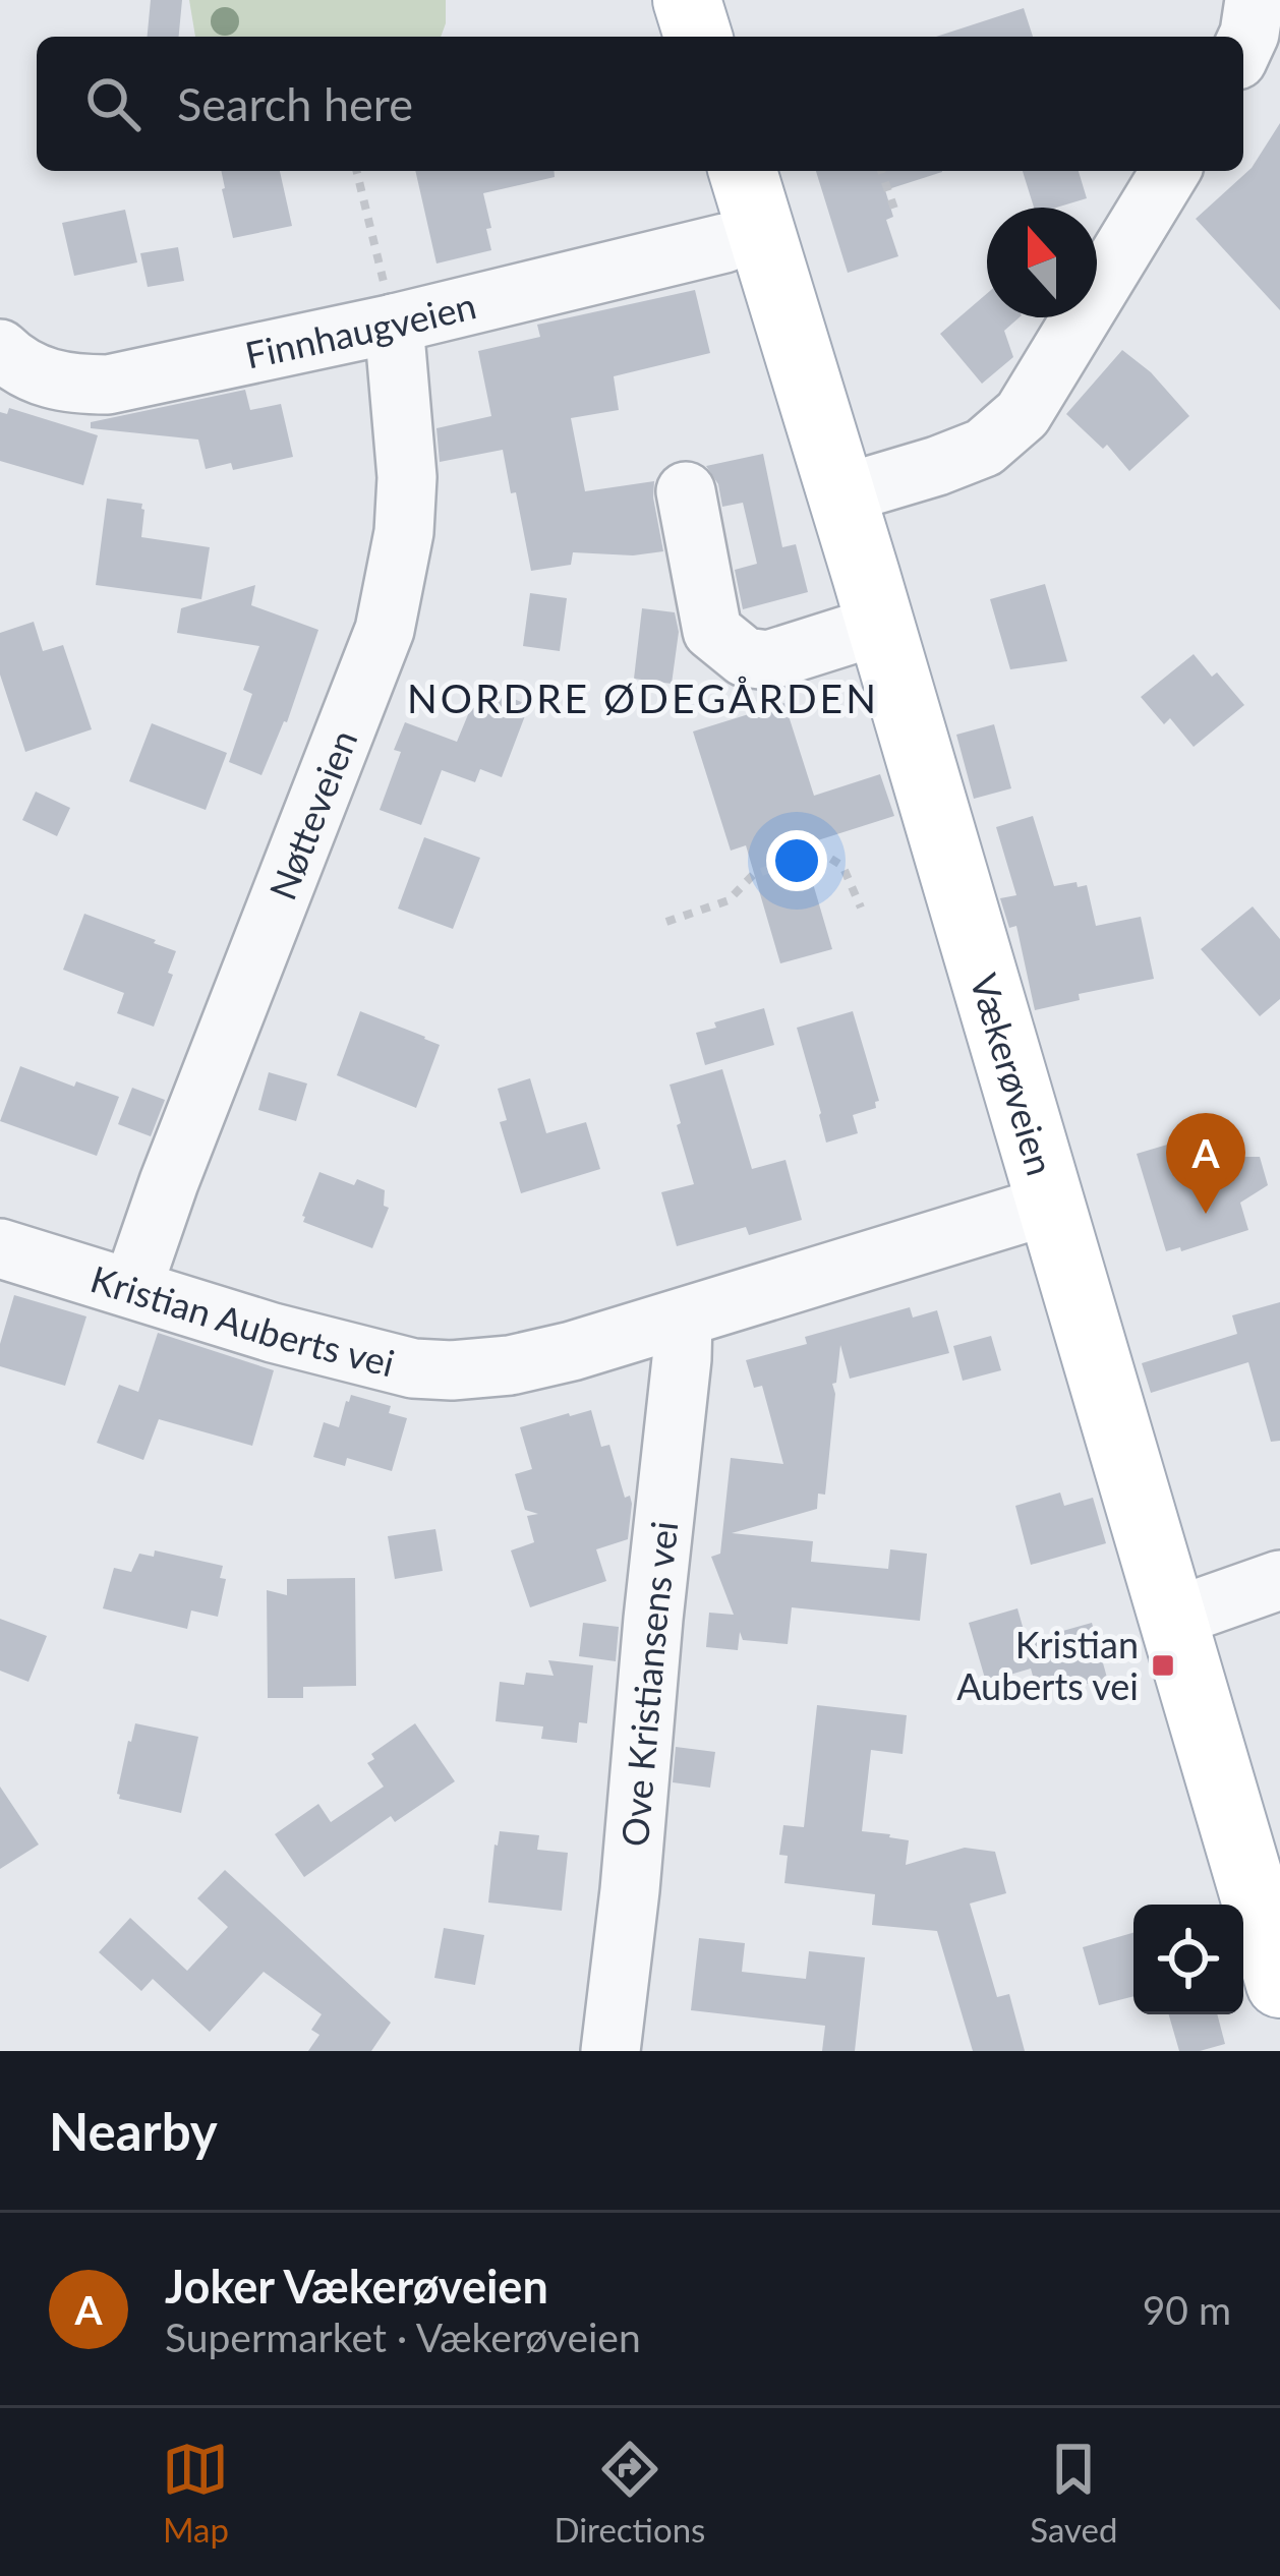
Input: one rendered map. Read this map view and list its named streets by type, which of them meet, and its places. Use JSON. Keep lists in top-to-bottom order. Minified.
{"streets":{"main road":["Vækerøveien"],"street":["Finnhaugveien","Nøtteveien","Kristian Auberts vei","Ove Kristiansens vei"]},"crossings":[["Finnhaugveien","Nøtteveien"],["Nøtteveien","Kristian Auberts vei"],["Vækerøveien","Kristian Auberts vei"],["Kristian Auberts vei","Ove Kristiansens vei"]],"districts":["NORDRE ØDEGÅRDEN"],"places":{"transit":["Kristian Auberts vei"]},"north":"top","page":{"search":"Search here","pins":"A","heading":"Nearby","list":[{"mark":"A","name":"Joker Vækerøveien","note":"Supermarket · Vækerøveien","value":"90 m"}],"nav":["Map","Directions","Saved"]}}
